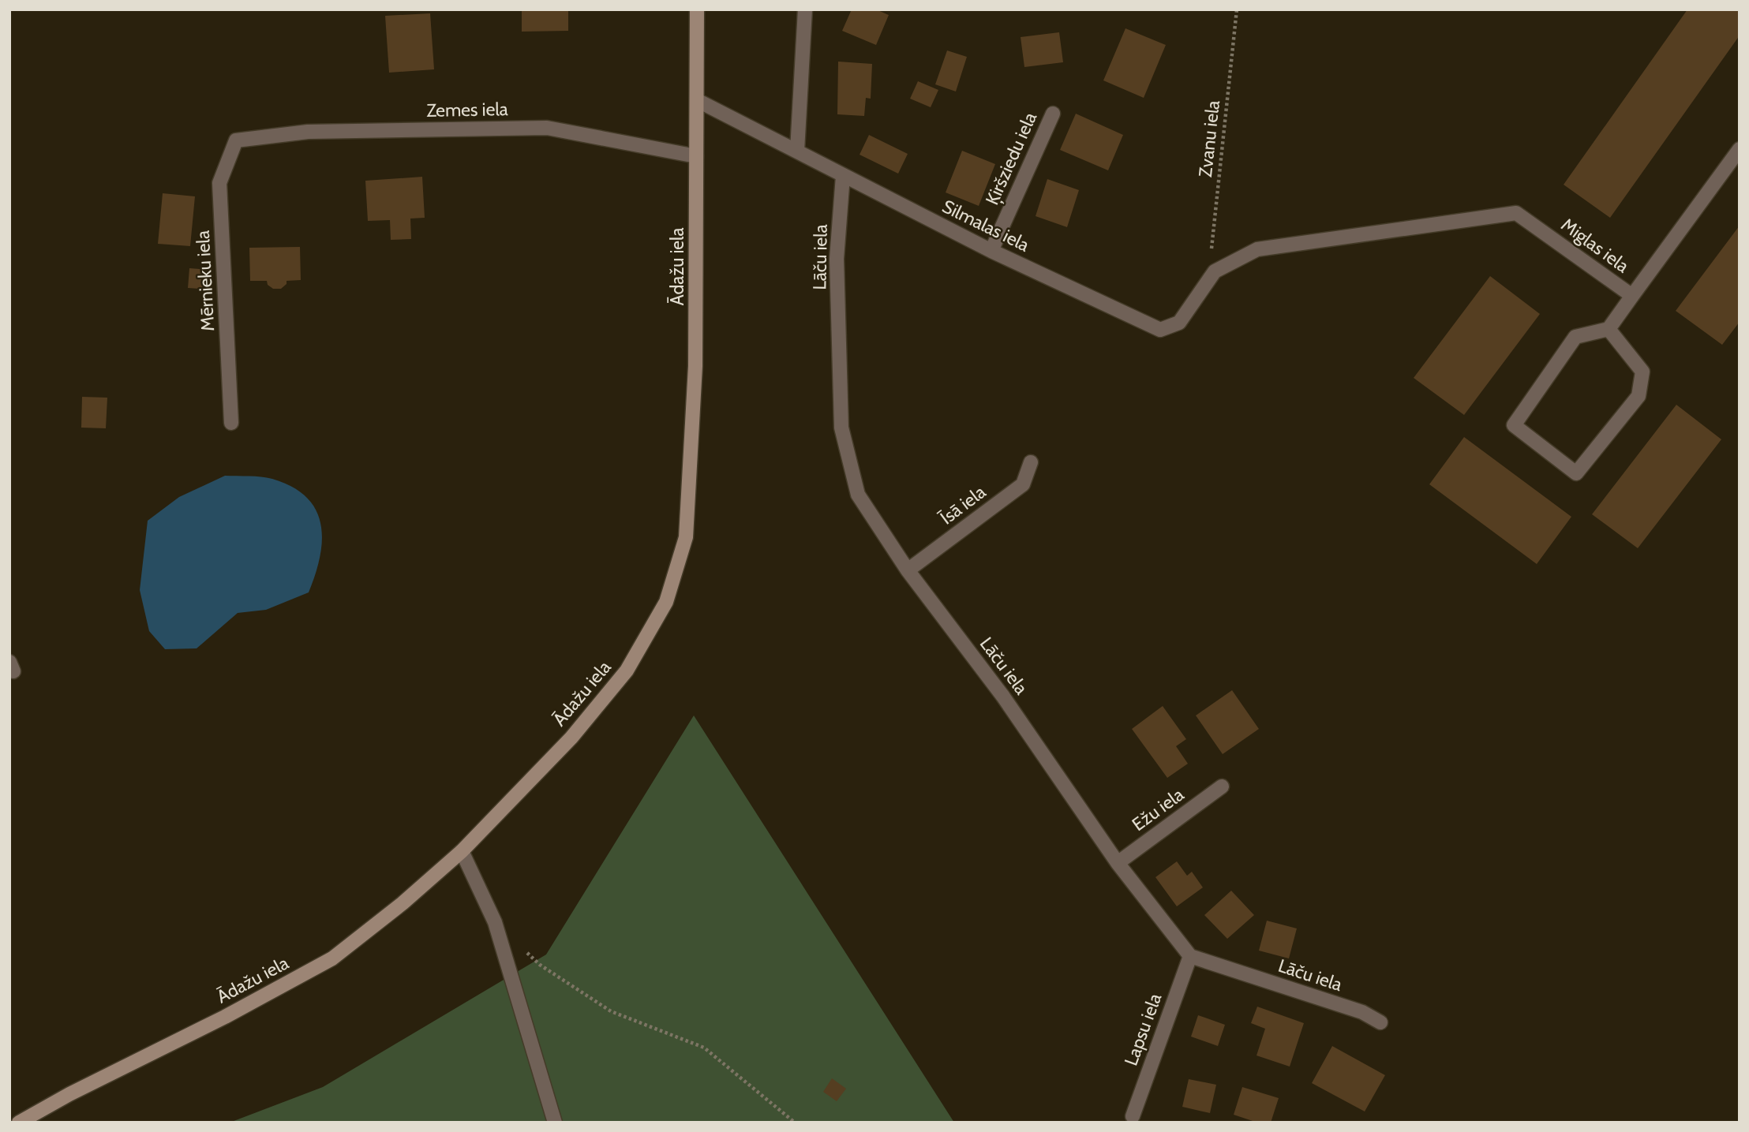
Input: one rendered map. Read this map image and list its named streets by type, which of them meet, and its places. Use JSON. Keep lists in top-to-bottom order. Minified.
{"streets":{"street":["Zemes iela","Ķiršziedu iela","Silmalas iela","Miglas iela","Lāču iela","Ādažu iela","Mērnieku iela","Īsā iela","Ežu iela","Lapsu iela"],"path":["Zvanu iela"]},"crossings":[["Zemes iela","Ādažu iela"],["Zemes iela","Mērnieku iela"],["Zvanu iela","Silmalas iela"],["Zvanu iela","Miglas iela"],["Ķiršziedu iela","Silmalas iela"],["Silmalas iela","Miglas iela"],["Silmalas iela","Lāču iela"],["Silmalas iela","Ādažu iela"],["Lāču iela","Īsā iela"],["Lāču iela","Ežu iela"],["Lāču iela","Lapsu iela"]]}
